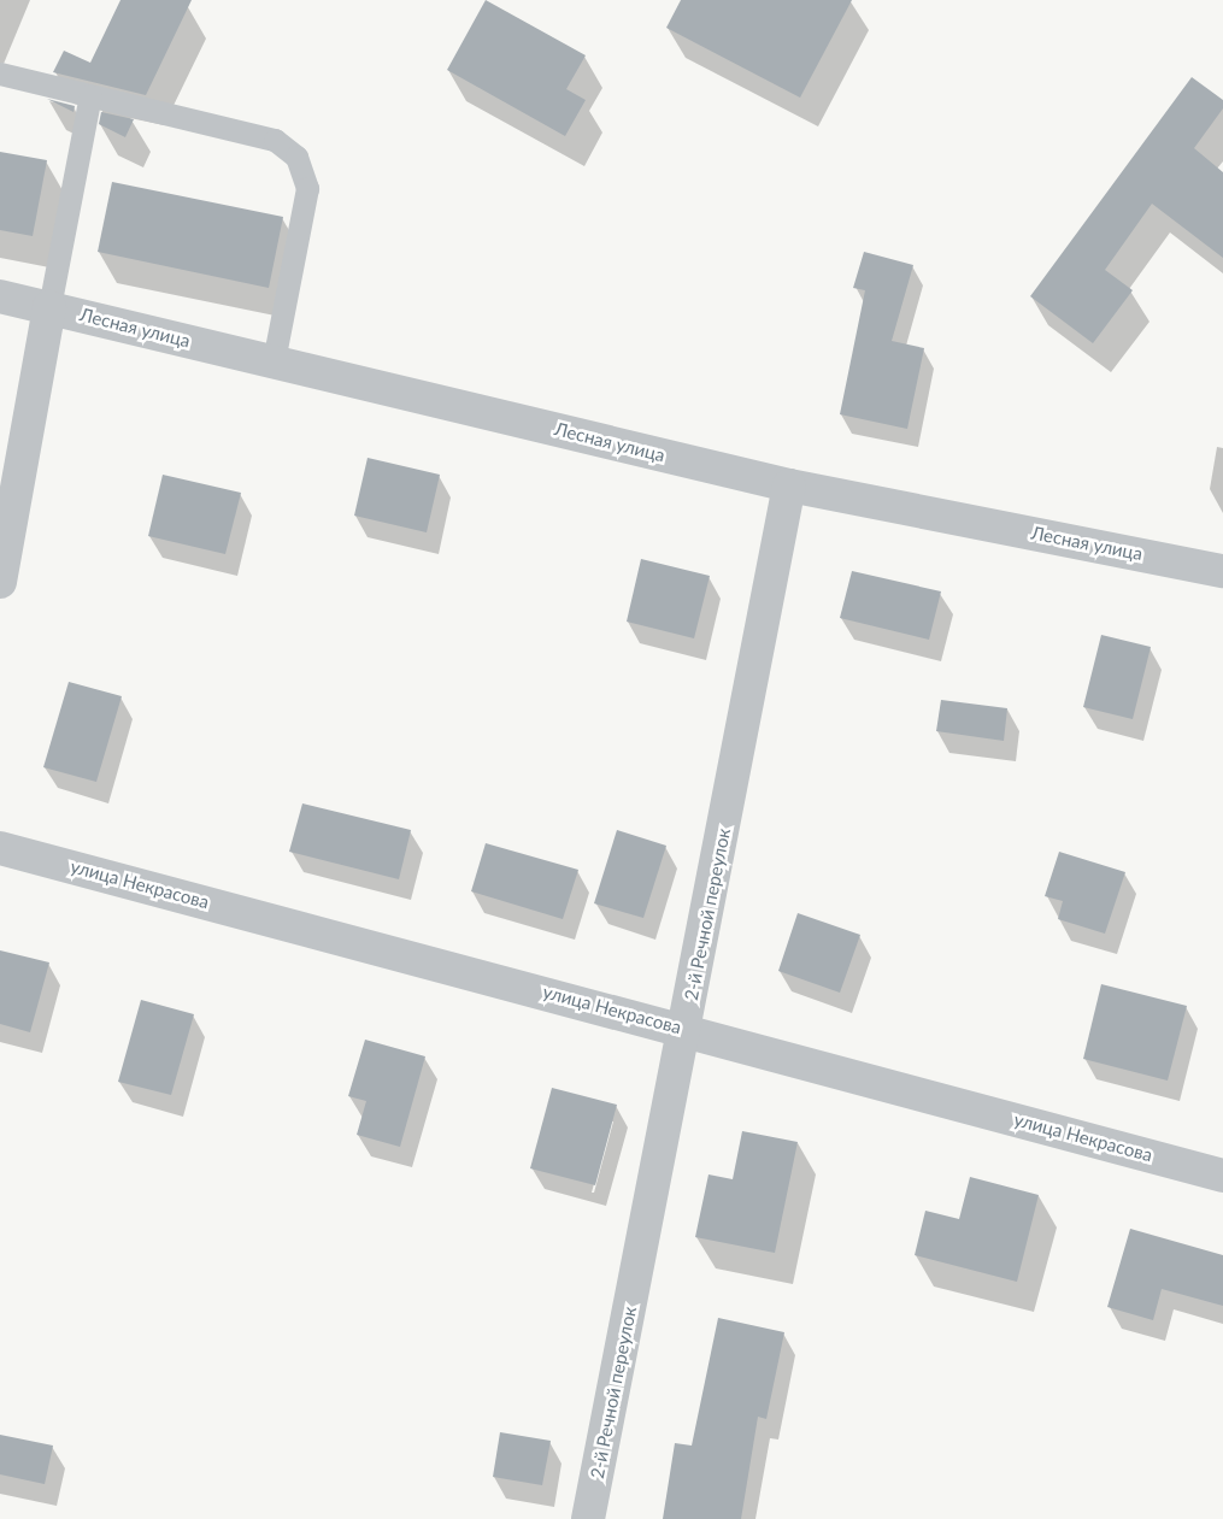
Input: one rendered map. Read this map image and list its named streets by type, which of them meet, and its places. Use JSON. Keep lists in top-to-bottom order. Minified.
{"streets":{"street":["Лесная улица","улица Некрасова","2-й Речной переулок"]},"crossings":[["Лесная улица","2-й Речной переулок"],["улица Некрасова","2-й Речной переулок"]]}
